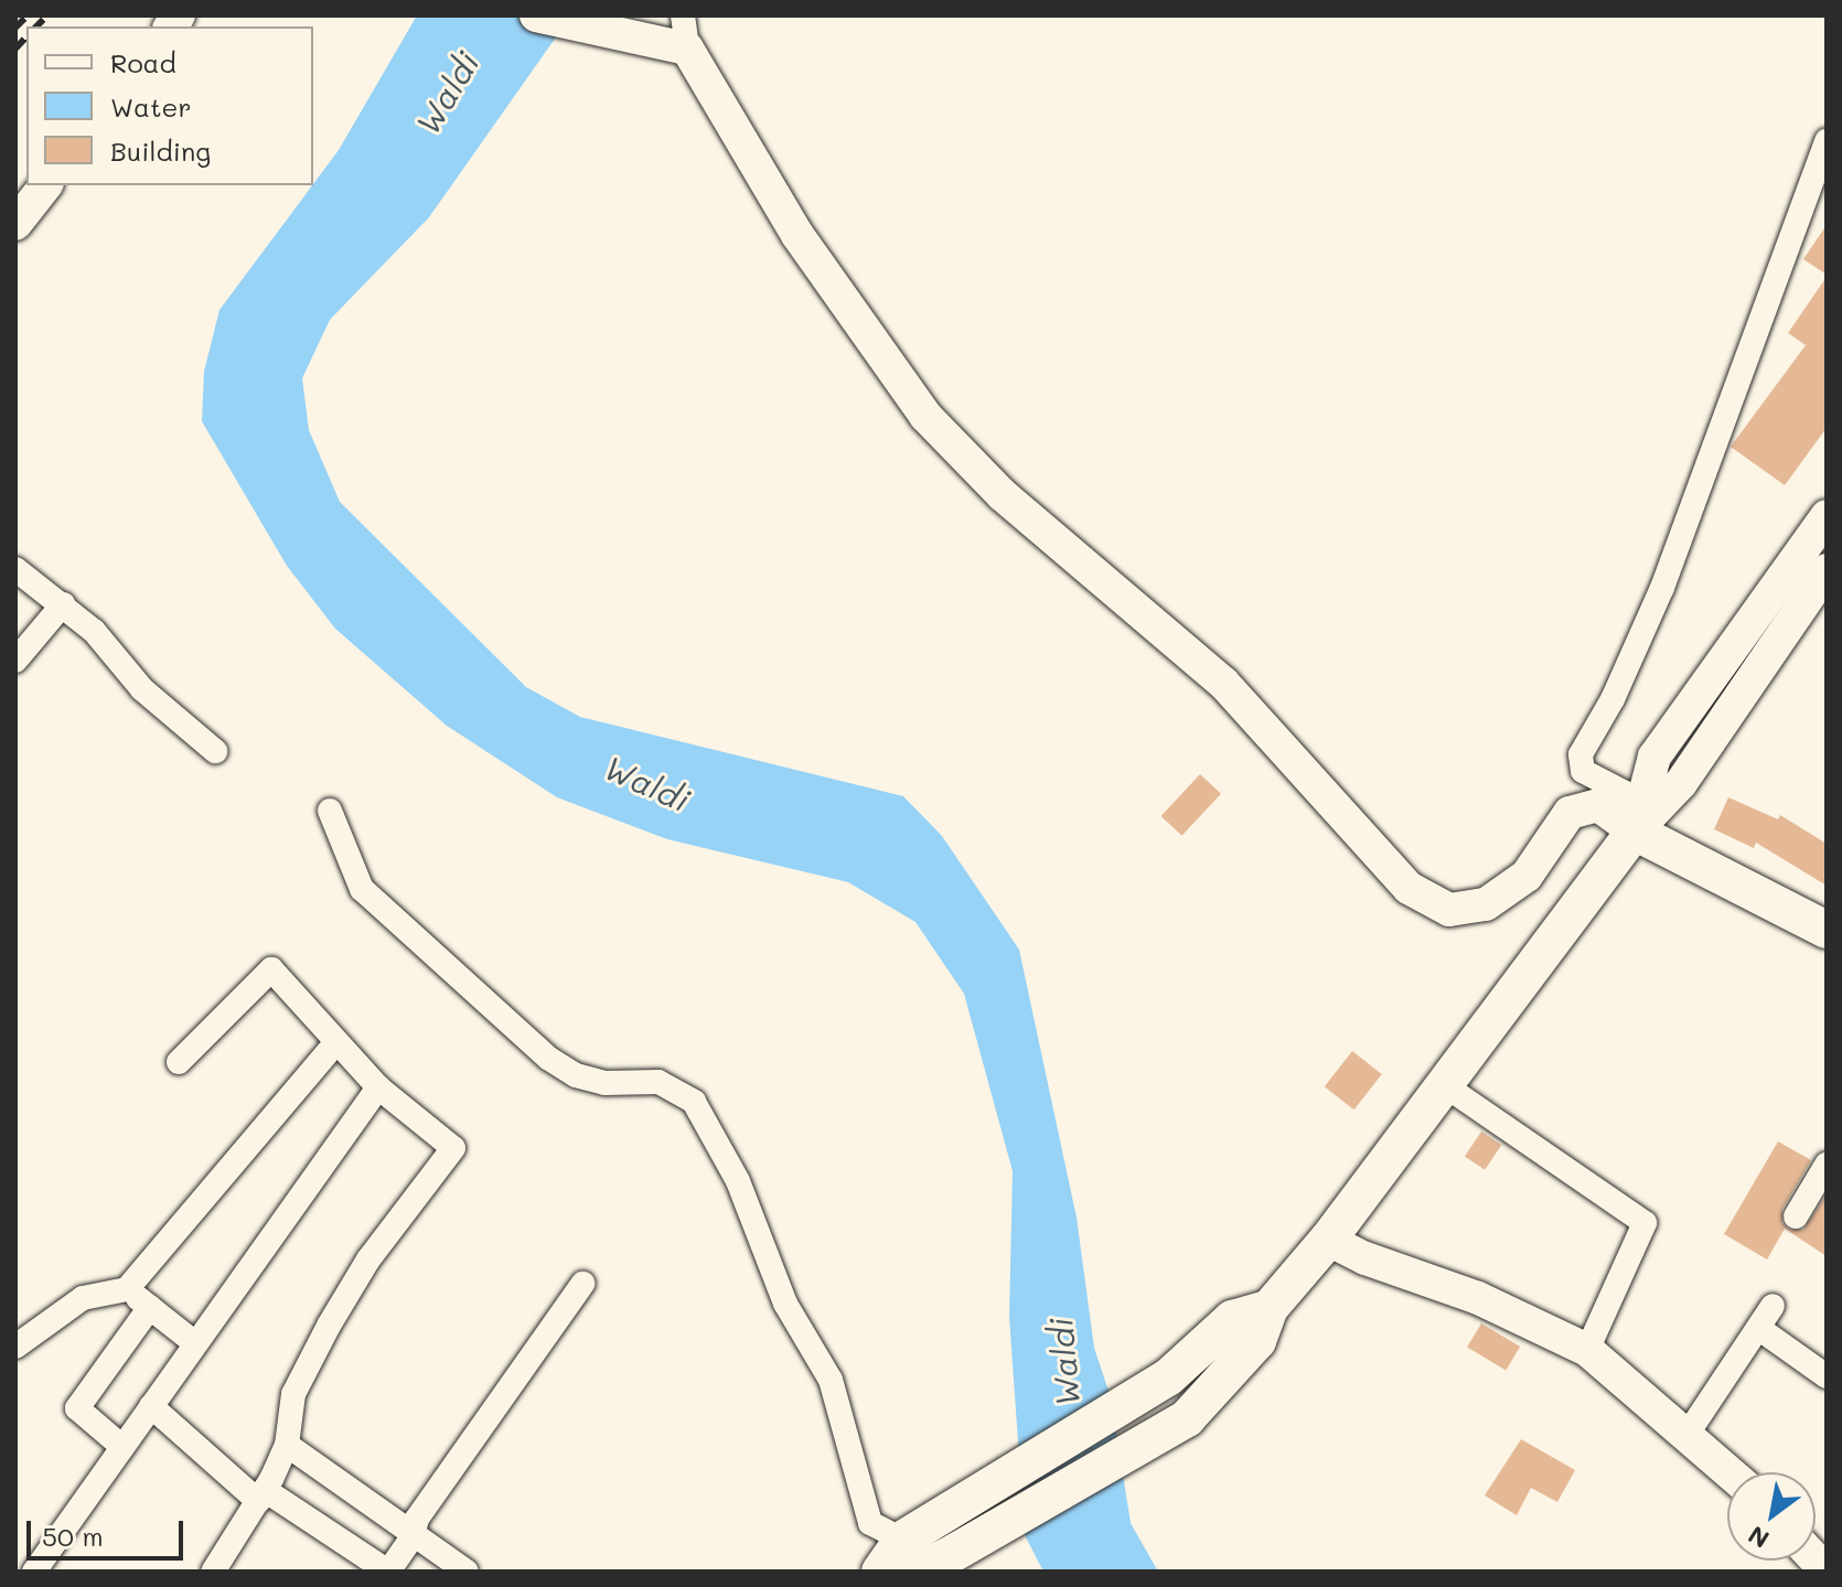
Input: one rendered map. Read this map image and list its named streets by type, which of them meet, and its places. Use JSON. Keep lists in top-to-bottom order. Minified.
{"water":["Waldi"],"legend":["Road","Water","Building"],"scale_bar":"50 m","north":"bottom left"}
